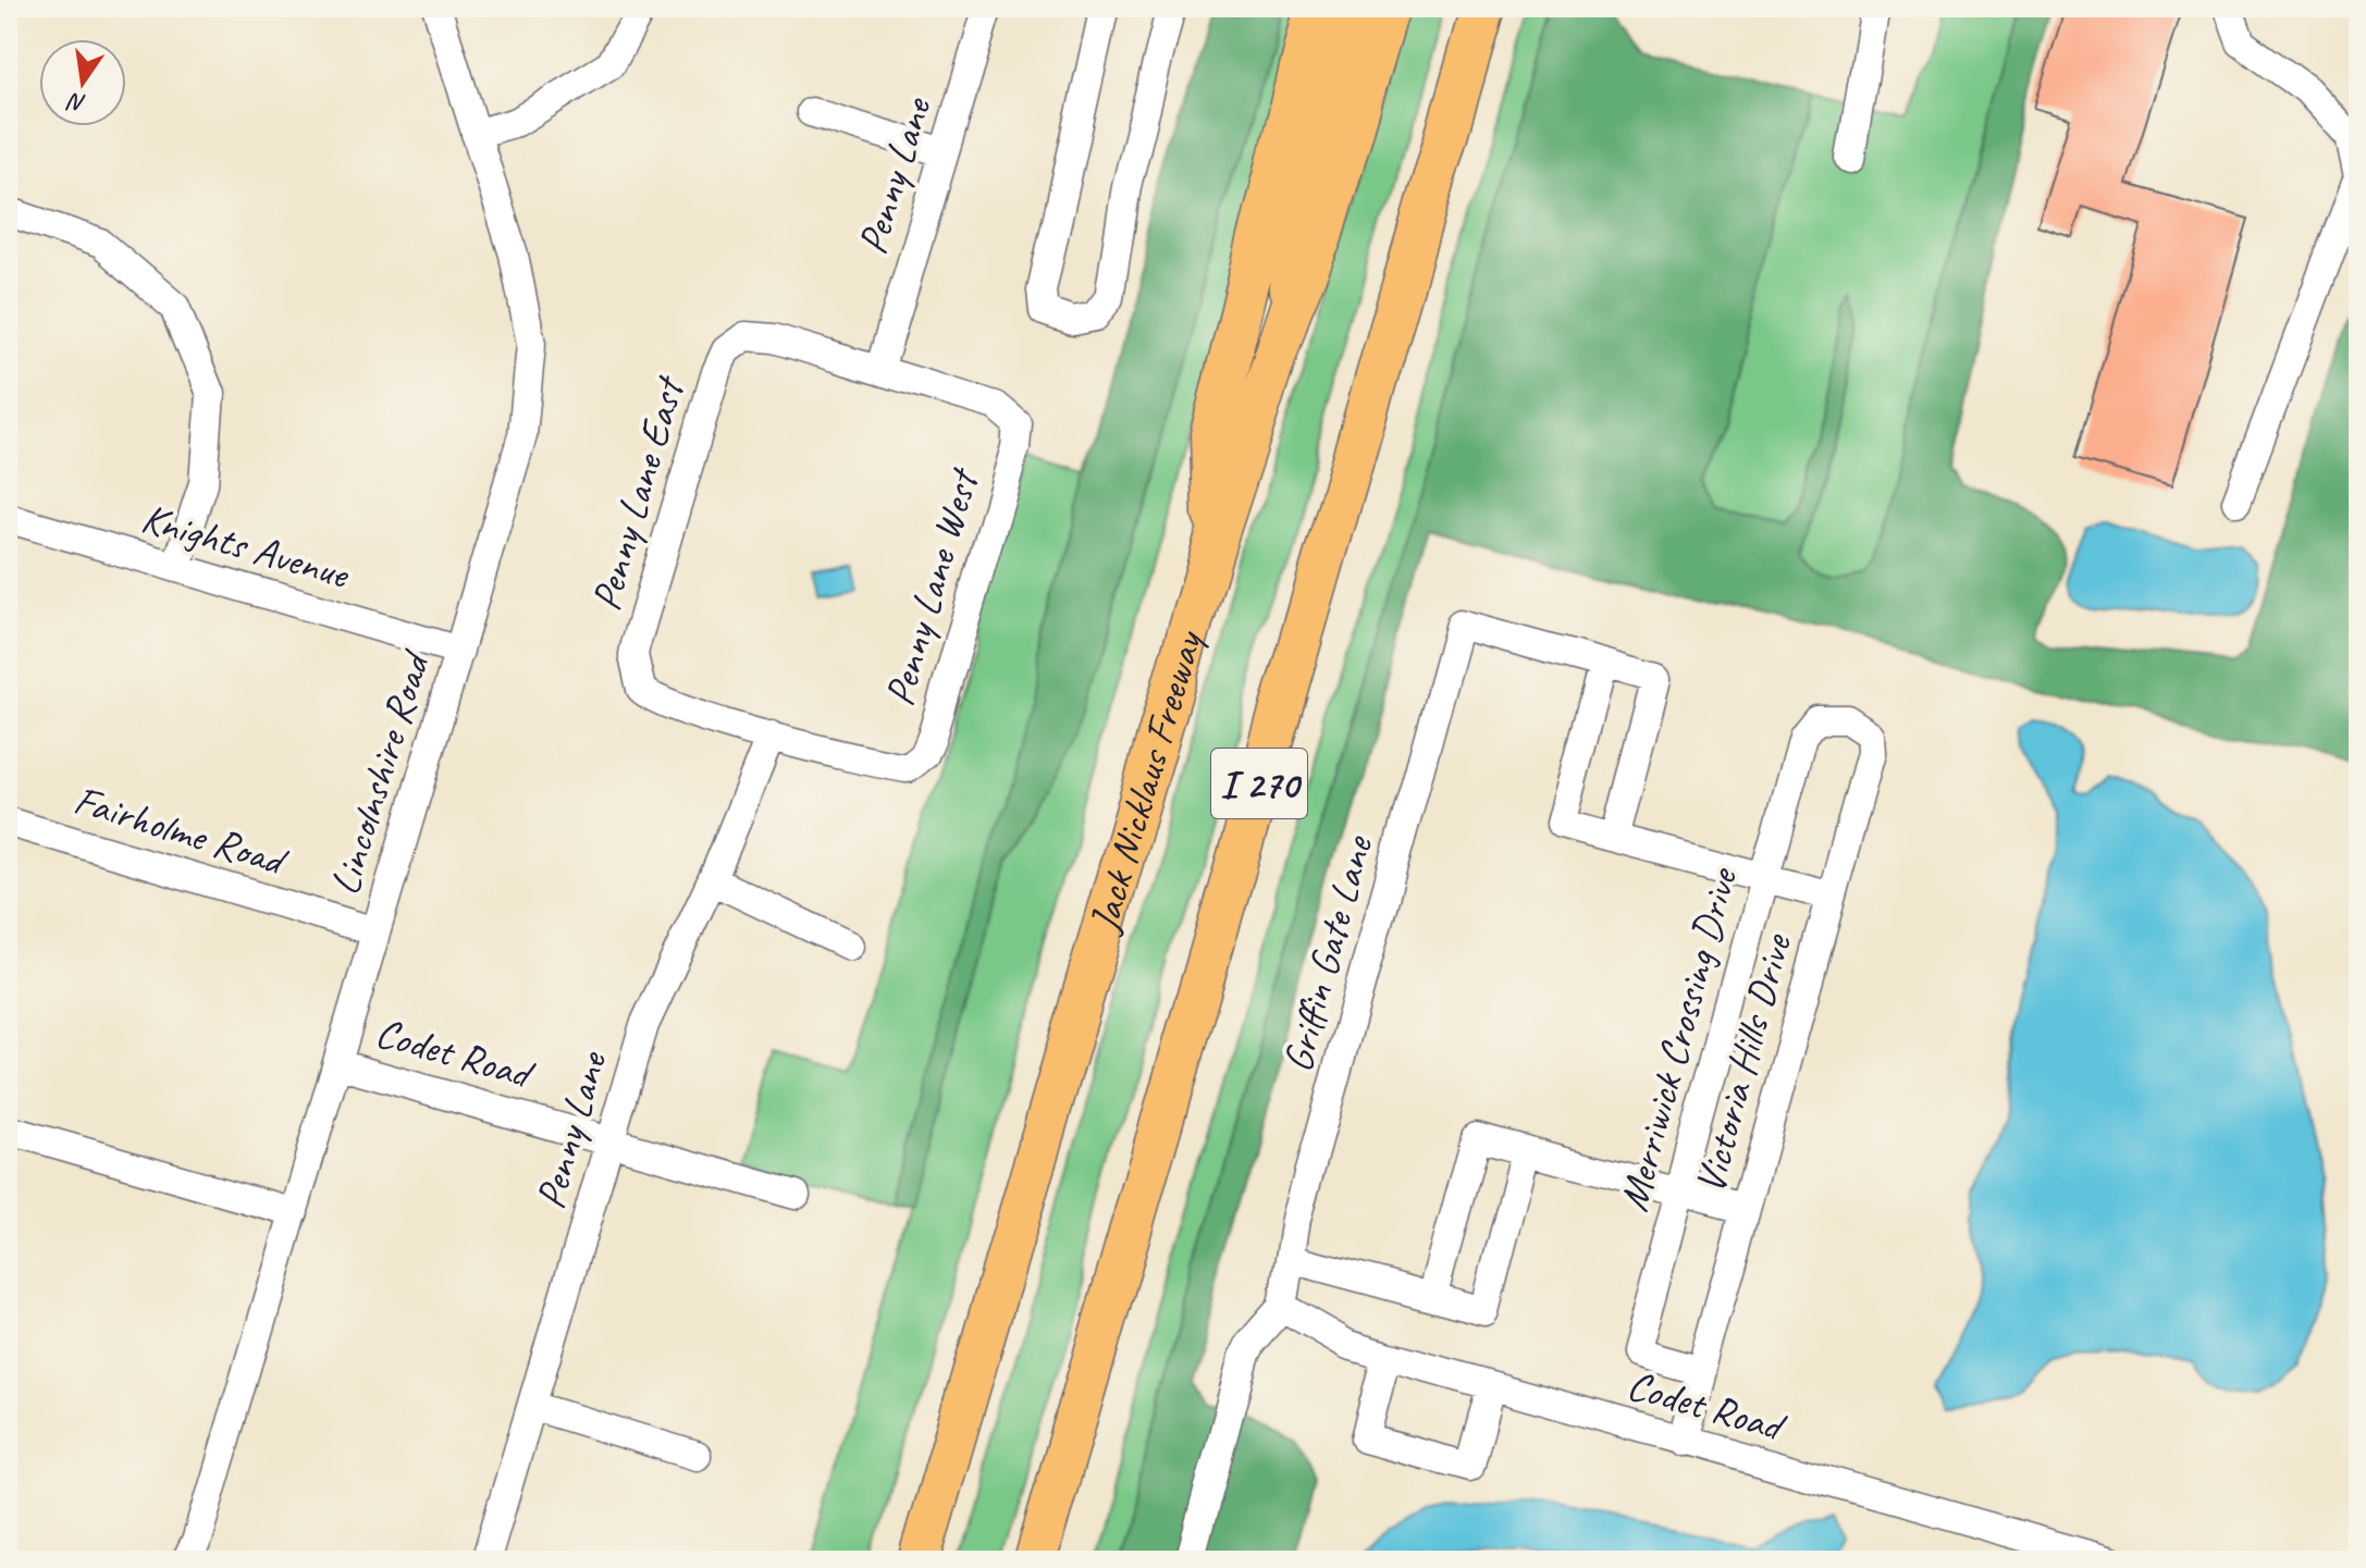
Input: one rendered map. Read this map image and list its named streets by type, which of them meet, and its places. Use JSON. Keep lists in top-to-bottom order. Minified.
{"streets":{"highway":["Jack Nicklaus Freeway","I 270"],"street":["Penny Lane","Penny Lane East","Knights Avenue","Penny Lane West","Lincolnshire Road","Fairholme Road","Griffin Gate Lane","Merriwick Crossing Drive","Codet Road","Victoria Hills Drive"]},"crossings":[["Penny Lane","Penny Lane East"],["Penny Lane","Penny Lane West"],["Penny Lane","Codet Road"],["Penny Lane East","Penny Lane West"],["Knights Avenue","Lincolnshire Road"],["Lincolnshire Road","Fairholme Road"],["Lincolnshire Road","Codet Road"],["Griffin Gate Lane","Codet Road"],["Merriwick Crossing Drive","Victoria Hills Drive"],["Codet Road","Victoria Hills Drive"]],"north":"bottom"}
